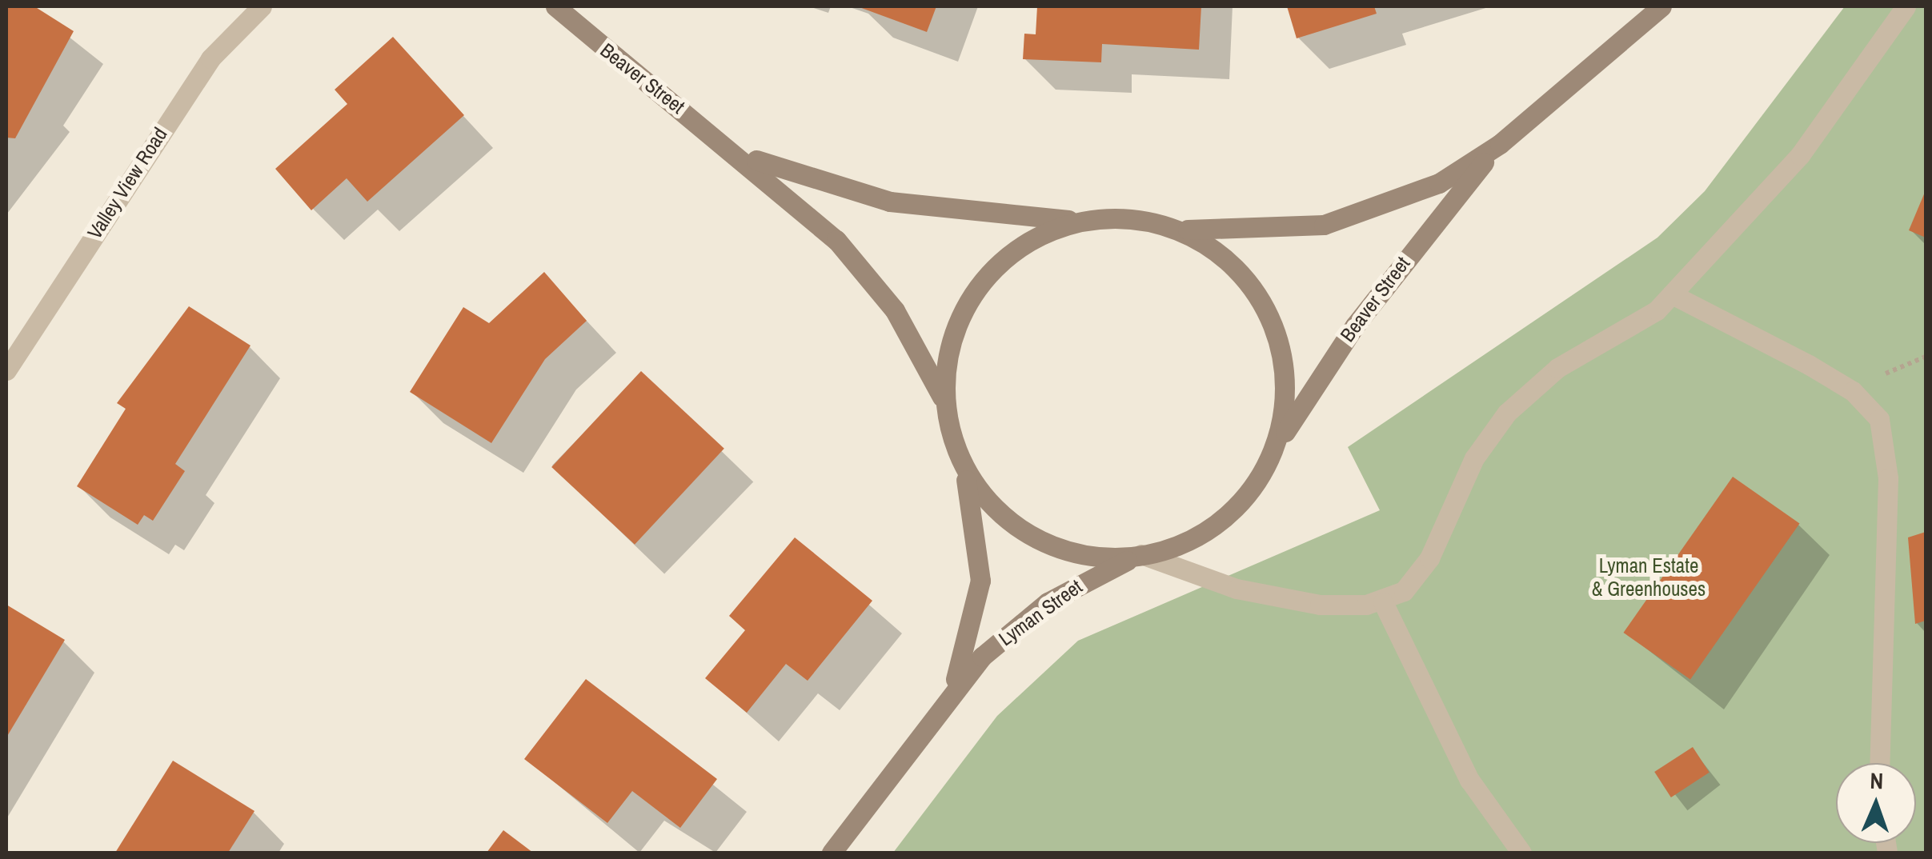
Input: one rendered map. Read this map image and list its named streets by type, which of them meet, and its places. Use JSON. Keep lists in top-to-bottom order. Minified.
{"streets":{"main road":["Beaver Street","Lyman Street"],"street":["Valley View Road"]},"crossings":[["Beaver Street","Lyman Street"]],"parks":["Lyman Estate & Greenhouses"],"north":"top"}
